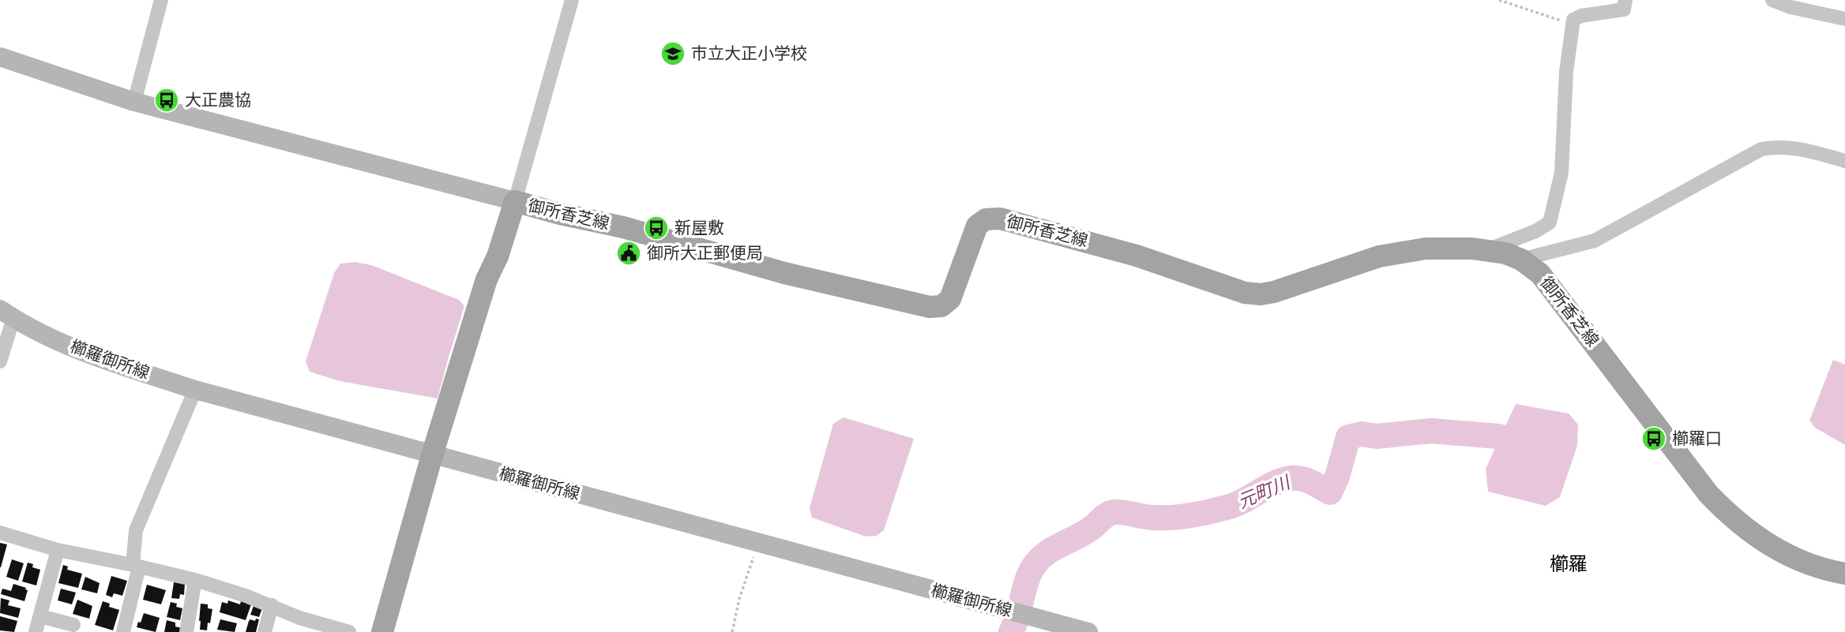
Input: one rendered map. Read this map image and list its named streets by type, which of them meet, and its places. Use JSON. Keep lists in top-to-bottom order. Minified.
{"streets":{"main road":["御所香芝線","櫛羅御所線"]},"crossings":[["御所香芝線","櫛羅御所線"]],"districts":["櫛羅"],"water":["元町川"],"places":{"school or university":["市立大正小学校"],"bus stop":["大正農協","新屋敷","櫛羅口"],"public building":["御所大正郵便局"]}}
